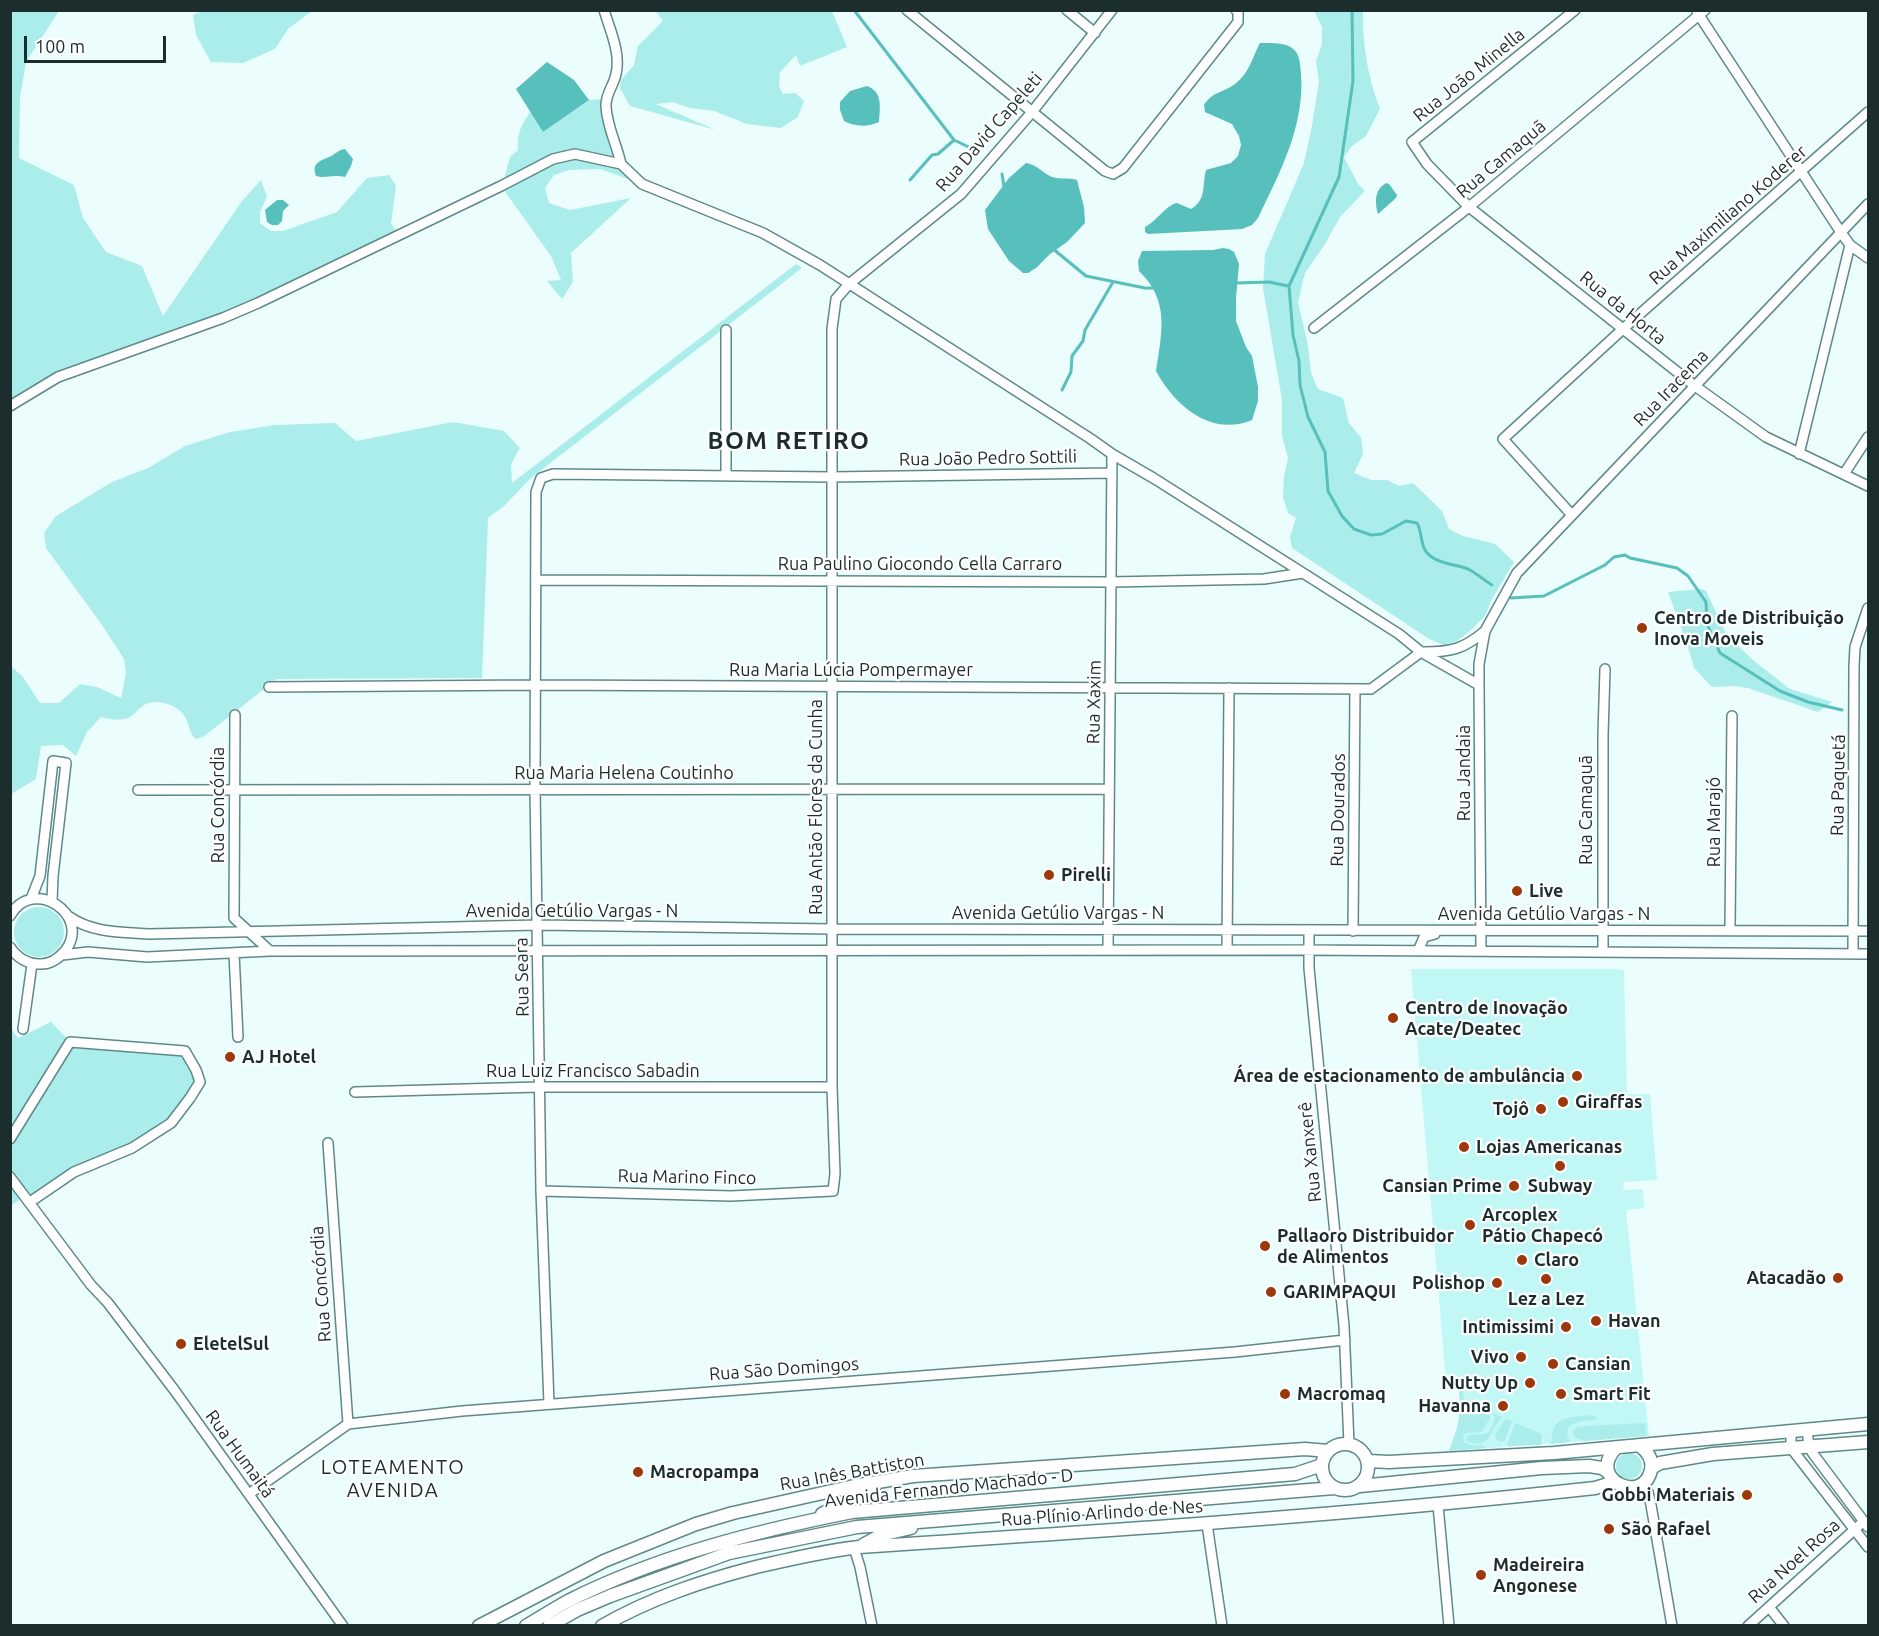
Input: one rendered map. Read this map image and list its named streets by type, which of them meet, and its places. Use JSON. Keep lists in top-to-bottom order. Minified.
{"streets":{"main road":["Rua Inês Battiston","Avenida Fernando Machado - D","Rua Plínio Arlindo de Nes"],"street":["Rua João Minella","Rua David Capeleti","Rua Camaquã","Rua Maximiliano Koderer","Rua da Horta","Rua Iracema","Rua João Pedro Sottili","Rua Paulino Giocondo Cella Carraro","Rua Maria Lúcia Pompermayer","Rua Xaxim","Rua Maria Helena Coutinho","Rua Jandaia","Rua Paquetá","Rua Concórdia","Rua Antão Flores da Cunha","Rua Dourados","Rua Marajó","Avenida Getúlio Vargas - N","Rua Seara","Rua Luiz Francisco Sabadin","Rua Xanxerê","Rua Marino Finco","Rua São Domingos","Rua Humaitá","Rua Noel Rosa"]},"crossings":[["Rua João Minella","Rua da Horta"],["Rua David Capeleti","Rua Antão Flores da Cunha"],["Rua Camaquã","Rua da Horta"],["Rua Camaquã","Avenida Getúlio Vargas - N"],["Rua Maximiliano Koderer","Rua da Horta"],["Rua Maximiliano Koderer","Rua Iracema"],["Rua da Horta","Rua Iracema"],["Rua Iracema","Rua Jandaia"],["Rua João Pedro Sottili","Rua Xaxim"],["Rua João Pedro Sottili","Rua Antão Flores da Cunha"],["Rua João Pedro Sottili","Rua Seara"],["Rua Paulino Giocondo Cella Carraro","Rua Xaxim"],["Rua Paulino Giocondo Cella Carraro","Rua Antão Flores da Cunha"],["Rua Paulino Giocondo Cella Carraro","Rua Seara"],["Rua Maria Lúcia Pompermayer","Rua Xaxim"],["Rua Maria Lúcia Pompermayer","Rua Antão Flores da Cunha"],["Rua Maria Lúcia Pompermayer","Rua Dourados"],["Rua Maria Lúcia Pompermayer","Rua Seara"],["Rua Xaxim","Rua Maria Helena Coutinho"],["Rua Xaxim","Avenida Getúlio Vargas - N"],["Rua Maria Helena Coutinho","Rua Concórdia"],["Rua Maria Helena Coutinho","Rua Antão Flores da Cunha"],["Rua Maria Helena Coutinho","Rua Seara"],["Rua Jandaia","Avenida Getúlio Vargas - N"],["Rua Paquetá","Avenida Getúlio Vargas - N"],["Rua Concórdia","Avenida Getúlio Vargas - N"],["Rua Concórdia","Rua São Domingos"],["Rua Antão Flores da Cunha","Avenida Getúlio Vargas - N"],["Rua Antão Flores da Cunha","Rua Luiz Francisco Sabadin"],["Rua Antão Flores da Cunha","Rua Marino Finco"],["Rua Dourados","Avenida Getúlio Vargas - N"],["Rua Marajó","Avenida Getúlio Vargas - N"],["Avenida Getúlio Vargas - N","Rua Seara"],["Avenida Getúlio Vargas - N","Rua Xanxerê"],["Rua Seara","Rua Luiz Francisco Sabadin"],["Rua Seara","Rua Marino Finco"],["Rua Seara","Rua São Domingos"],["Rua Xanxerê","Rua São Domingos"],["Rua Xanxerê","Rua Inês Battiston"],["Rua Xanxerê","Avenida Fernando Machado - D"],["Rua São Domingos","Rua Humaitá"],["Rua Inês Battiston","Avenida Fernando Machado - D"]],"districts":["BOM RETIRO","LOTEAMENTO AVENIDA"],"places":["Centro de Distribuição Inova Moveis","Pirelli","Live","Centro de Inovação Acate/Deatec","AJ Hotel","Área de estacionamento de ambulância","Giraffas","Tojô","Lojas Americanas","Subway","Cansian Prime","Arcoplex Pátio Chapecó","Pallaoro Distribuidor de Alimentos","Claro","Atacadão","Lez a Lez","Polishop","GARIMPAQUI","Havan","Intimissimi","EletelSul","Vivo","Cansian","Nutty Up","Macromaq","Smart Fit","Havanna","Macropampa","Gobbi Materiais","São Rafael","Madeireira Angonese"],"scale_bar":"100 m"}
